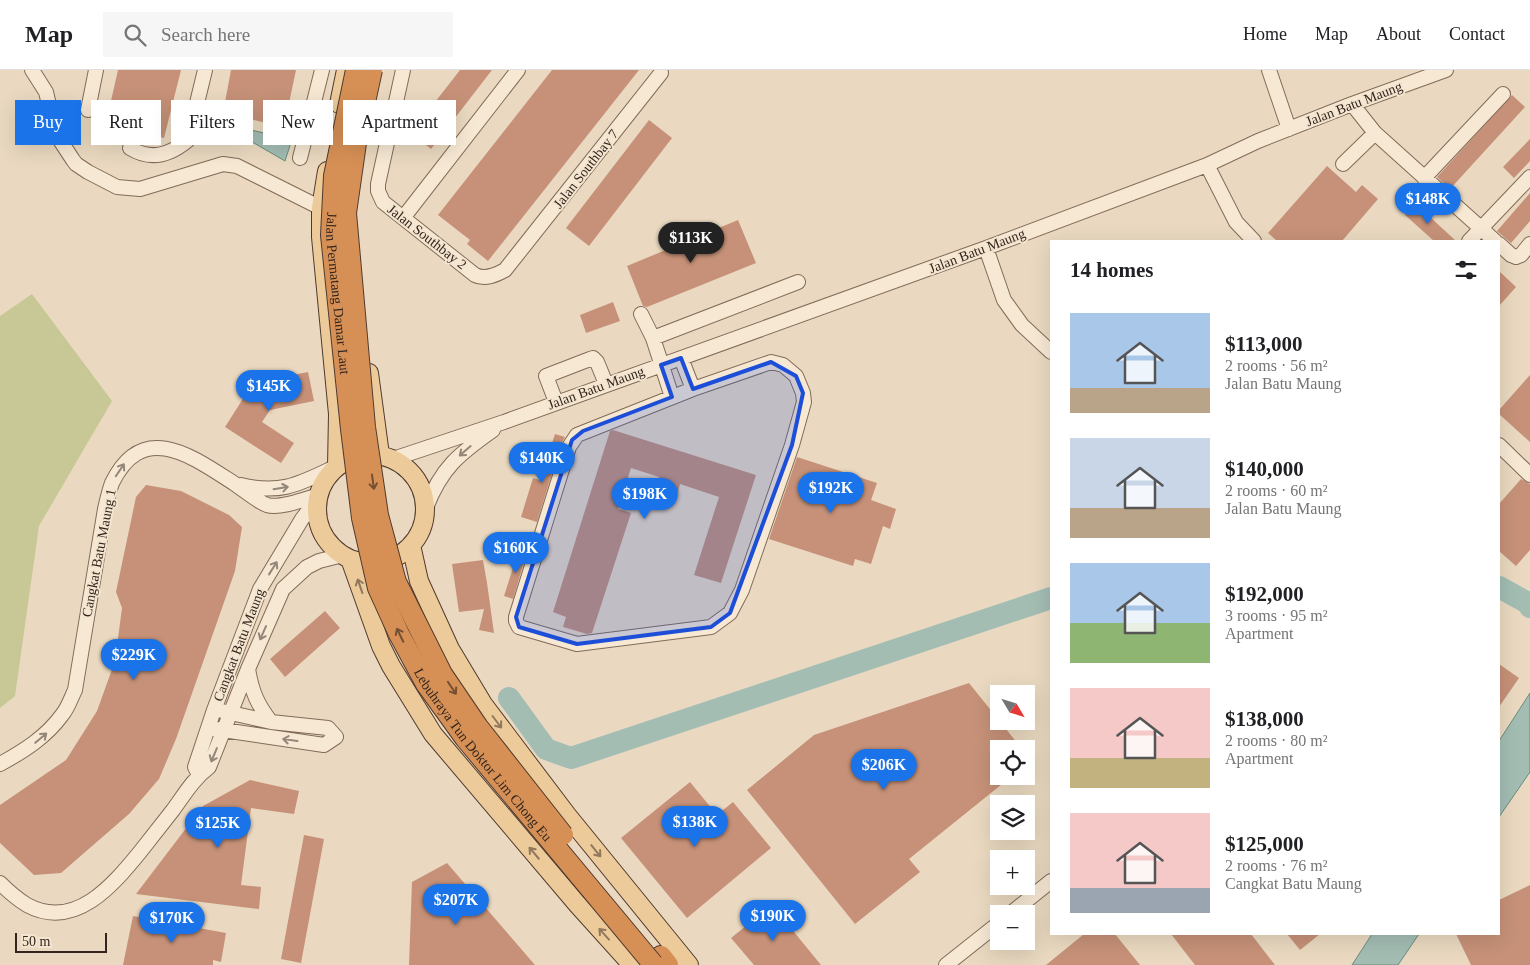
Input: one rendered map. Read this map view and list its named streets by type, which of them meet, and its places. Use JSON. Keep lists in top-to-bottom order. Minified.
{"streets":{"highway":["Jalan Permatang Damar Laut","Lebuhraya Tun Doktor Lim Chong Eu"],"street":["Jalan Batu Maung","Jalan Southbay 7","Jalan Southbay 2","Cangkat Batu Maung 1","Cangkat Batu Maung"]},"crossings":[["Jalan Batu Maung","Cangkat Batu Maung 1"],["Jalan Batu Maung","Cangkat Batu Maung"],["Jalan Southbay 7","Jalan Southbay 2"],["Jalan Permatang Damar Laut","Lebuhraya Tun Doktor Lim Chong Eu"],["Cangkat Batu Maung 1","Cangkat Batu Maung"]],"scale_bar":"50 m","north":"bottom right","page":{"header":"Map","search":"Search here","nav":["Home","Map","About","Contact"],"chip":["Buy","Rent","Filters","New","Apartment"],"price":["$148K","$113K","$145K","$140K","$192K","$198K","$160K","$229K","$206K","$138K","$125K","$207K","$190K","$170K"],"heading":"14 homes","list":[{"name":"$113,000","note":"2 rooms · 56 m² · Jalan Batu Maung"},{"name":"$140,000","note":"2 rooms · 60 m² · Jalan Batu Maung"},{"name":"$192,000","note":"3 rooms · 95 m² · Apartment"},{"name":"$138,000","note":"2 rooms · 80 m² · Apartment"},{"name":"$125,000","note":"2 rooms · 76 m² · Cangkat Batu Maung"}],"map_buttons":["+","−"],"scale":"50 m"}}
